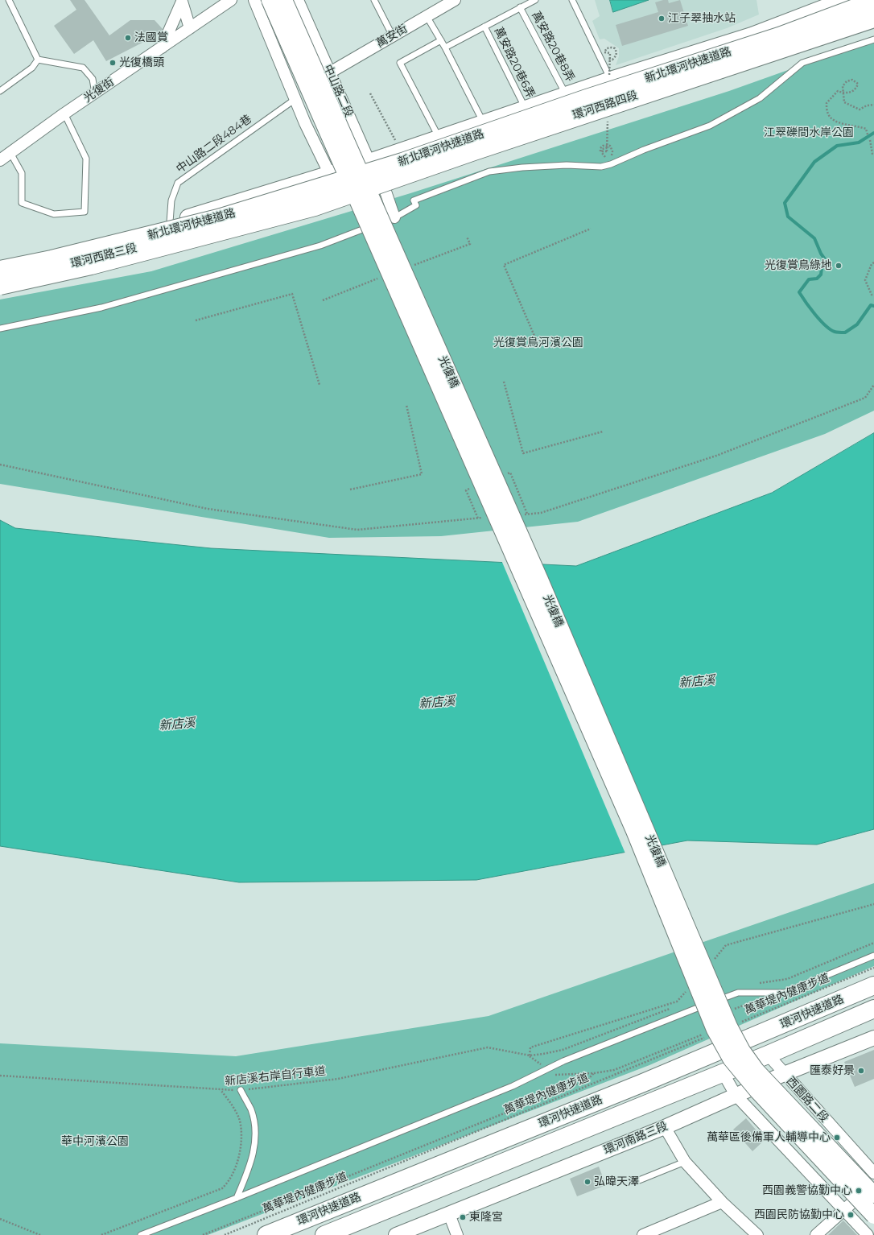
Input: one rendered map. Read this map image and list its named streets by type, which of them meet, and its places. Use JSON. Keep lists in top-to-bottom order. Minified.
{"streets":{"highway":["新北環河快速道路","環河快速道路"],"main road":["環河西路四段","環河西路三段","光復橋"],"street":["萬安街","光復街","中山路二段","西園路二段","環河南路三段"],"lane":["萬安路20巷8弄","萬安路20巷6弄","中山路二段484巷"],"path":["萬華堤內健康步道","新店溪右岸自行車道"]},"crossings":[["萬安街","中山路二段"],["萬安路20巷8弄","環河西路四段"],["萬安路20巷6弄","環河西路四段"],["新北環河快速道路","環河西路四段"],["中山路二段","環河西路四段"],["環河西路四段","環河西路三段"],["中山路二段484巷","環河西路三段"],["光復橋","萬華堤內健康步道"],["光復橋","環河快速道路"],["環河快速道路","西園路二段"],["西園路二段","環河南路三段"]],"water":["新店溪"],"parks":["江翠礫間水岸公園","光復賞鳥河濱公園","華中河濱公園"],"places":["江子翠抽水站","法國賞","光復橋頭","光復賞鳥綠地","匯泰好景","萬華區後備軍人輔導中心","弘暐天澤","西園義警協勤中心","西園民防協勤中心","東隆宮"]}
